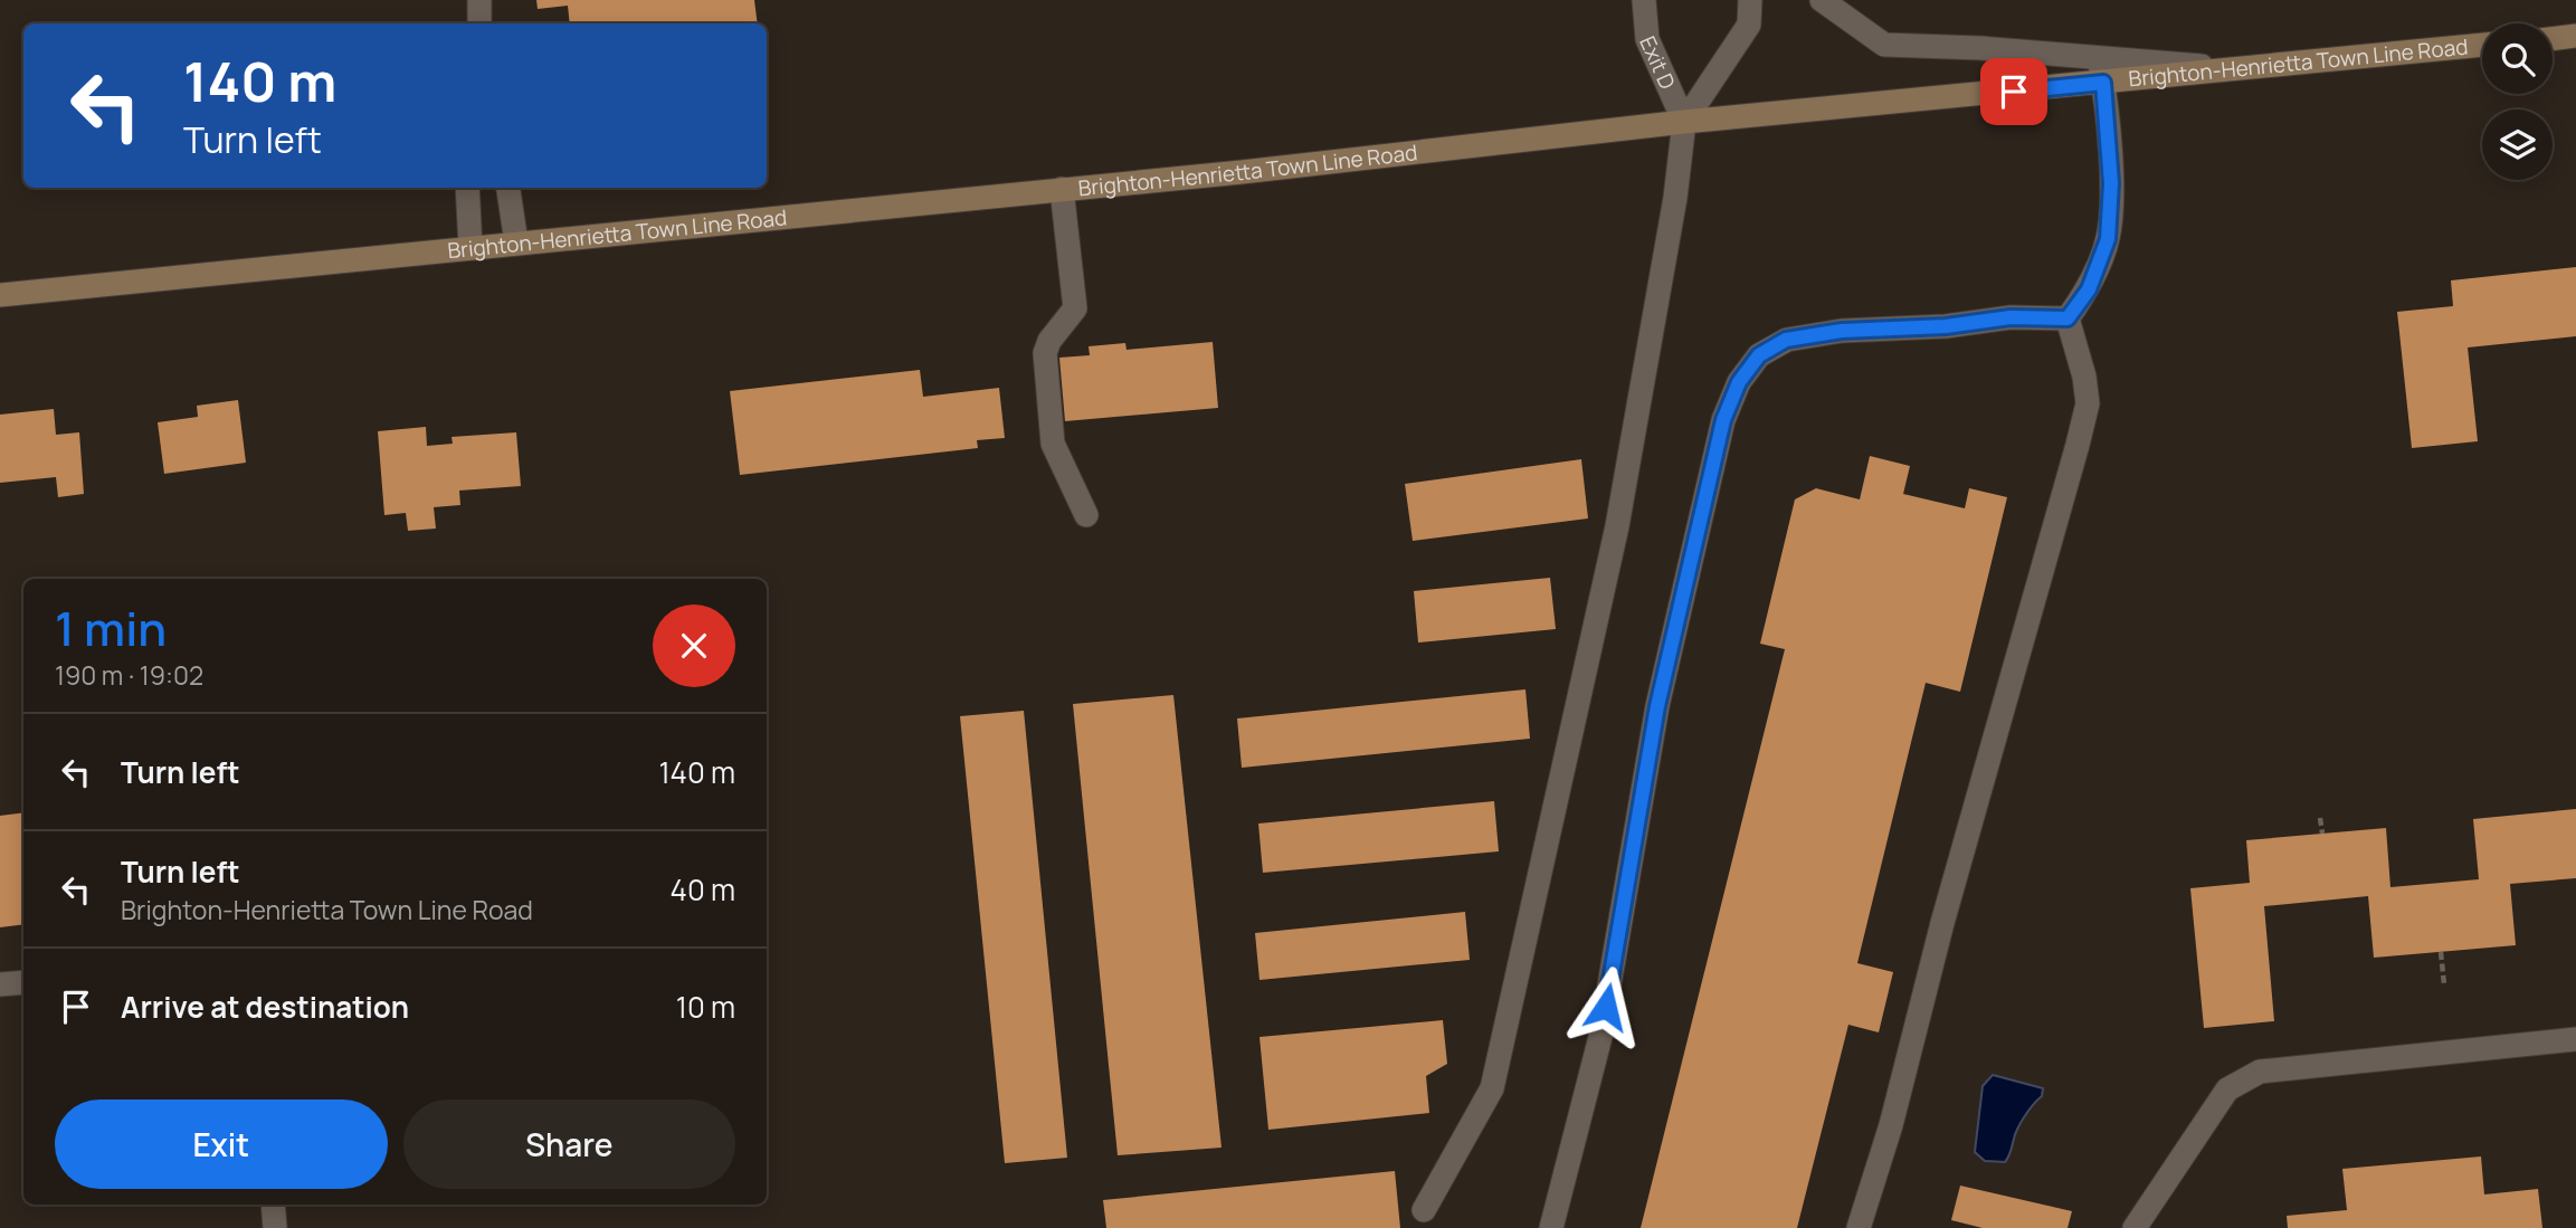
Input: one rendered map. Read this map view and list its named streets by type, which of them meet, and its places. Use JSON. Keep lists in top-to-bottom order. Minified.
{"streets":{"street":["Brighton-Henrietta Town Line Road"],"lane":["Exit D"]},"crossings":[["Exit D","Brighton-Henrietta Town Line Road"]],"page":{"turn":["140 m","Turn left"],"heading":["1 min","190 m · 19:02"],"list":[{"name":"Turn left","value":"140 m"},{"name":"Turn left","note":"Brighton-Henrietta Town Line Road","value":"40 m"},{"name":"Arrive at destination","value":"10 m"}],"buttons":["Exit","Share"]}}
